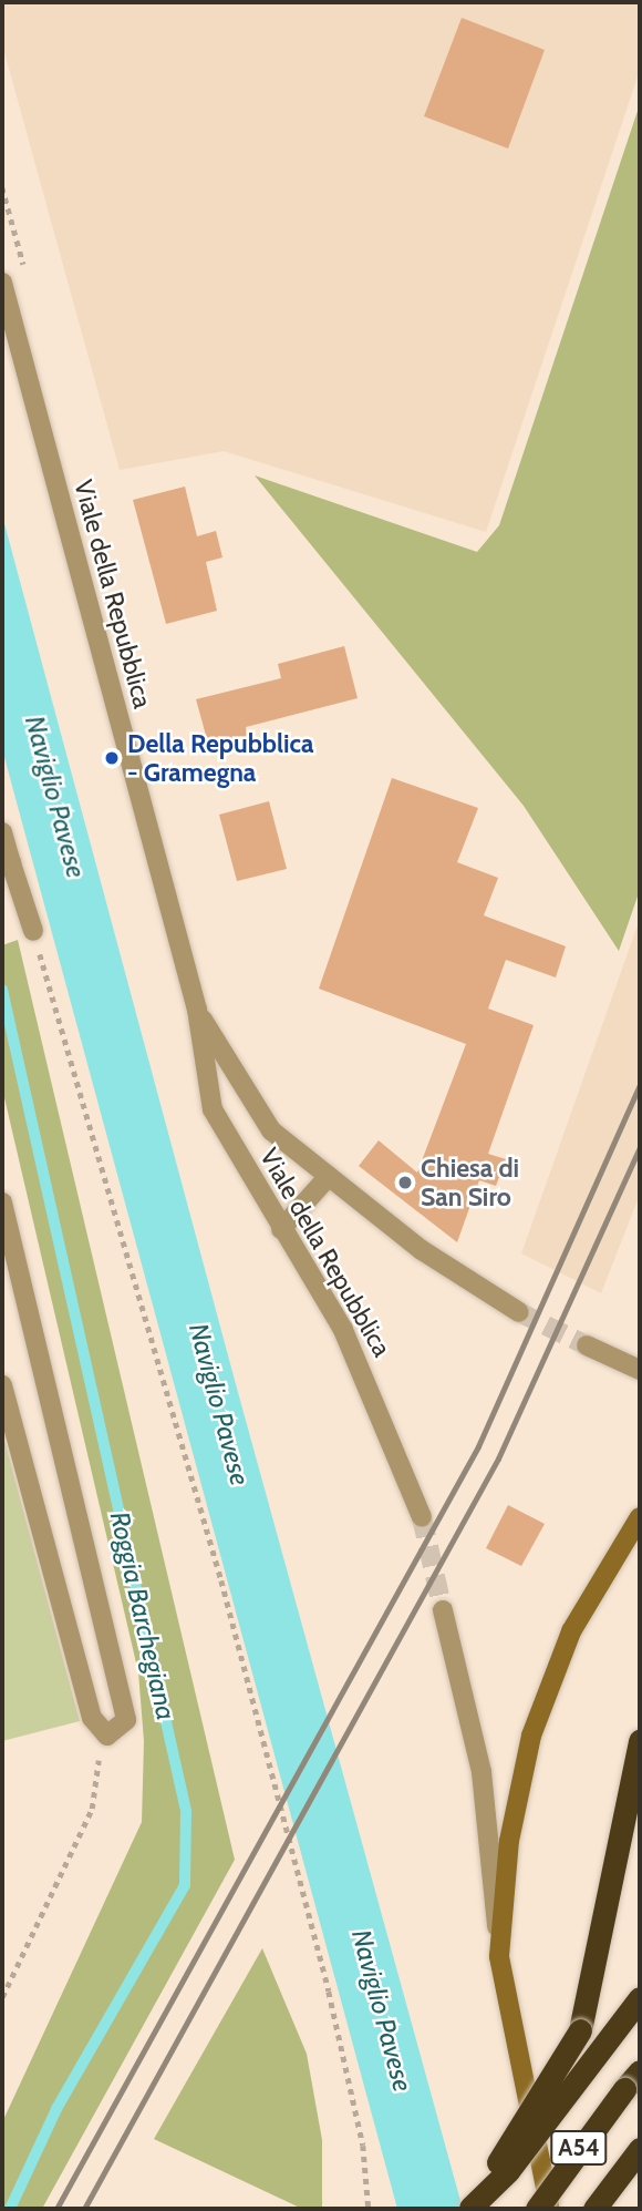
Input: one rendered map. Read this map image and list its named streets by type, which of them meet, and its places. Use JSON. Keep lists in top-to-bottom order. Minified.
{"streets":{"highway":["A54"],"street":["Viale della Repubblica"]},"water":["Naviglio Pavese","Roggia Barchegiana"],"places":["Della Repubblica - Gramegna","Chiesa di San Siro"]}
